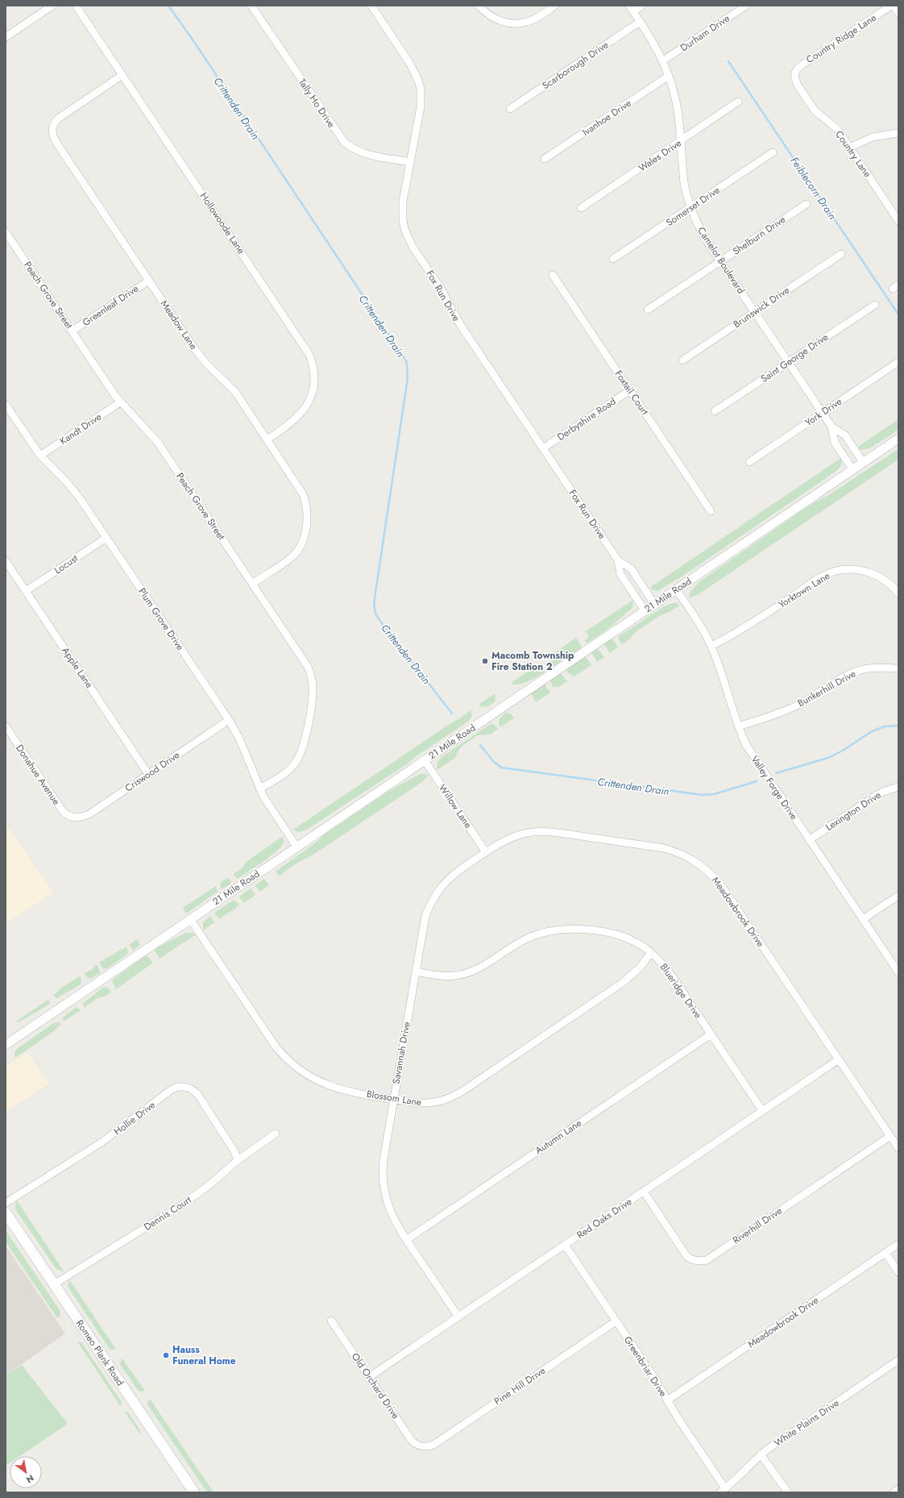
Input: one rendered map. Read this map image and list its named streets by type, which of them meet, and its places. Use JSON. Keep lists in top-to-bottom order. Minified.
{"streets":{"main road":["Romeo Plank Road"],"street":["Durham Drive","Country Ridge Lane","Scarborough Drive","Tally Ho Drive","Ivanhoe Drive","Country Lane","Wales Drive","Somerset Drive","Hollowoode Lane","Shelburn Drive","Camelot Boulevard","Peach Grove Street","Fox Run Drive","Greenleaf Drive","Brunswick Drive","Meadow Lane","Saint George Drive","Foxtail Court","York Drive","Derbyshire Road","Kandt Drive","Locust","Yorktown Lane","21 Mile Road","Plum Grove Drive","Apple Lane","Bunkerhill Drive","Criswood Drive","Donahue Avenue","Valley Forge Drive","Willow Lane","Lexington Drive","Meadowbrook Drive","Blueridge Drive","Savannah Drive","Blossom Lane","Hollie Drive","Autumn Lane","Dennis Court","Red Oaks Drive","Riverhill Drive","Greenbriar Drive","Old Orchard Drive","Pine Hill Drive","White Plains Drive"]},"crossings":[["Durham Drive","Camelot Boulevard"],["Country Ridge Lane","Country Lane"],["Scarborough Drive","Camelot Boulevard"],["Tally Ho Drive","Fox Run Drive"],["Ivanhoe Drive","Camelot Boulevard"],["Wales Drive","Camelot Boulevard"],["Somerset Drive","Camelot Boulevard"],["Hollowoode Lane","Meadow Lane"],["Shelburn Drive","Camelot Boulevard"],["Camelot Boulevard","Brunswick Drive"],["Camelot Boulevard","Saint George Drive"],["Camelot Boulevard","York Drive"],["Camelot Boulevard","21 Mile Road"],["Peach Grove Street","Greenleaf Drive"],["Peach Grove Street","Meadow Lane"],["Peach Grove Street","Kandt Drive"],["Peach Grove Street","Plum Grove Drive"],["Fox Run Drive","Derbyshire Road"],["Fox Run Drive","21 Mile Road"],["Greenleaf Drive","Meadow Lane"],["Foxtail Court","Derbyshire Road"],["Kandt Drive","Plum Grove Drive"],["Locust","Plum Grove Drive"],["Locust","Apple Lane"],["Yorktown Lane","Valley Forge Drive"],["21 Mile Road","Plum Grove Drive"],["21 Mile Road","Valley Forge Drive"],["21 Mile Road","Willow Lane"],["21 Mile Road","Blossom Lane"],["Plum Grove Drive","Criswood Drive"],["Apple Lane","Criswood Drive"],["Bunkerhill Drive","Valley Forge Drive"],["Criswood Drive","Donahue Avenue"],["Valley Forge Drive","Lexington Drive"],["Willow Lane","Meadowbrook Drive"],["Willow Lane","Savannah Drive"],["Meadowbrook Drive","Savannah Drive"],["Meadowbrook Drive","Red Oaks Drive"],["Meadowbrook Drive","Riverhill Drive"],["Meadowbrook Drive","Greenbriar Drive"],["Blueridge Drive","Savannah Drive"],["Blueridge Drive","Blossom Lane"],["Blueridge Drive","Autumn Lane"],["Blueridge Drive","Red Oaks Drive"],["Savannah Drive","Blossom Lane"],["Savannah Drive","Autumn Lane"],["Savannah Drive","Red Oaks Drive"],["Hollie Drive","Dennis Court"],["Dennis Court","Romeo Plank Road"],["Red Oaks Drive","Riverhill Drive"],["Red Oaks Drive","Greenbriar Drive"],["Red Oaks Drive","Old Orchard Drive"],["Greenbriar Drive","Pine Hill Drive"],["Greenbriar Drive","White Plains Drive"],["Old Orchard Drive","Pine Hill Drive"]],"water":["Crittenden Drain","Feiblecorn Drain"],"places":["Macomb Township Fire Station 2","Hauss Funeral Home"],"north":"bottom right"}
